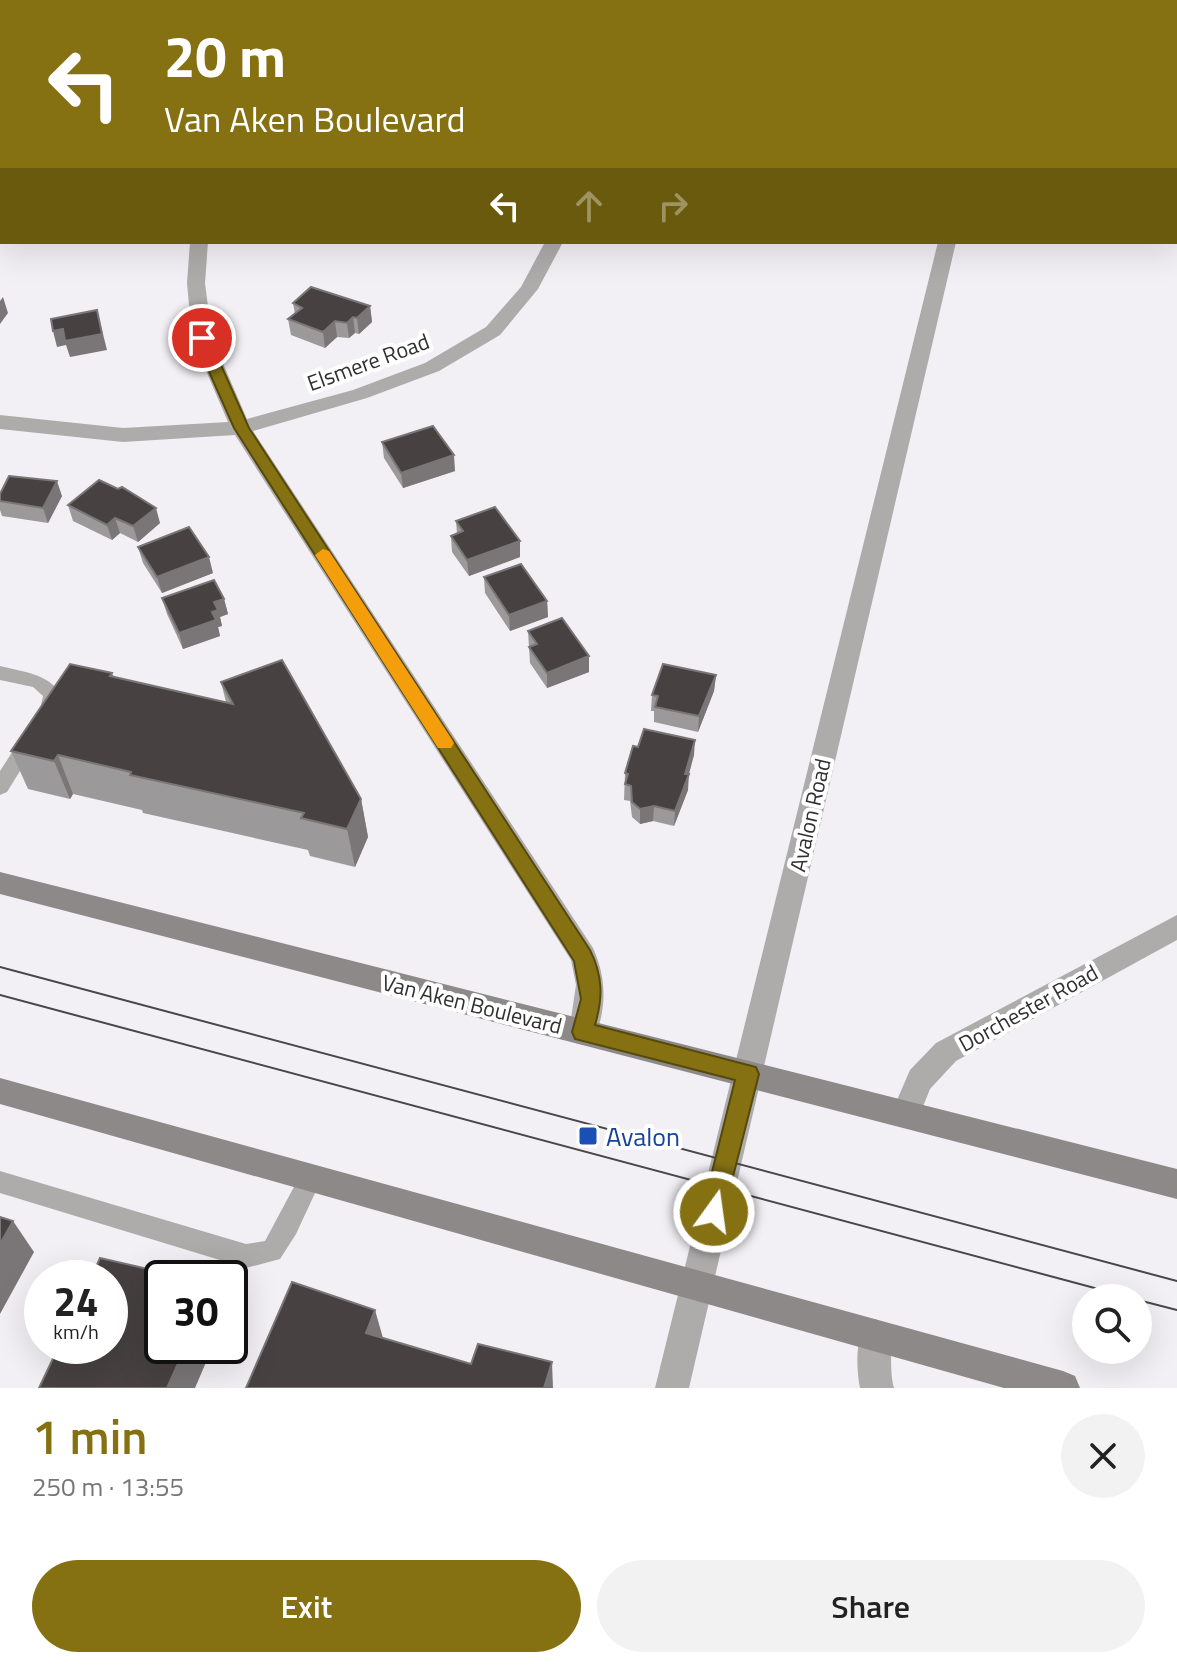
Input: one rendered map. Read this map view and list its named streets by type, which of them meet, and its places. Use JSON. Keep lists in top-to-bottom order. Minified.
{"streets":{"main road":["Van Aken Boulevard"],"street":["Elsmere Road","Avalon Road","Dorchester Road"]},"crossings":[["Avalon Road","Van Aken Boulevard"],["Van Aken Boulevard","Dorchester Road"]],"places":{"transit":["Avalon"]},"page":{"turn":["20 m","Van Aken Boulevard"],"speed":"24 km/h","limit":"30","heading":["1 min","250 m · 13:55"],"buttons":["Exit","Share"]}}
